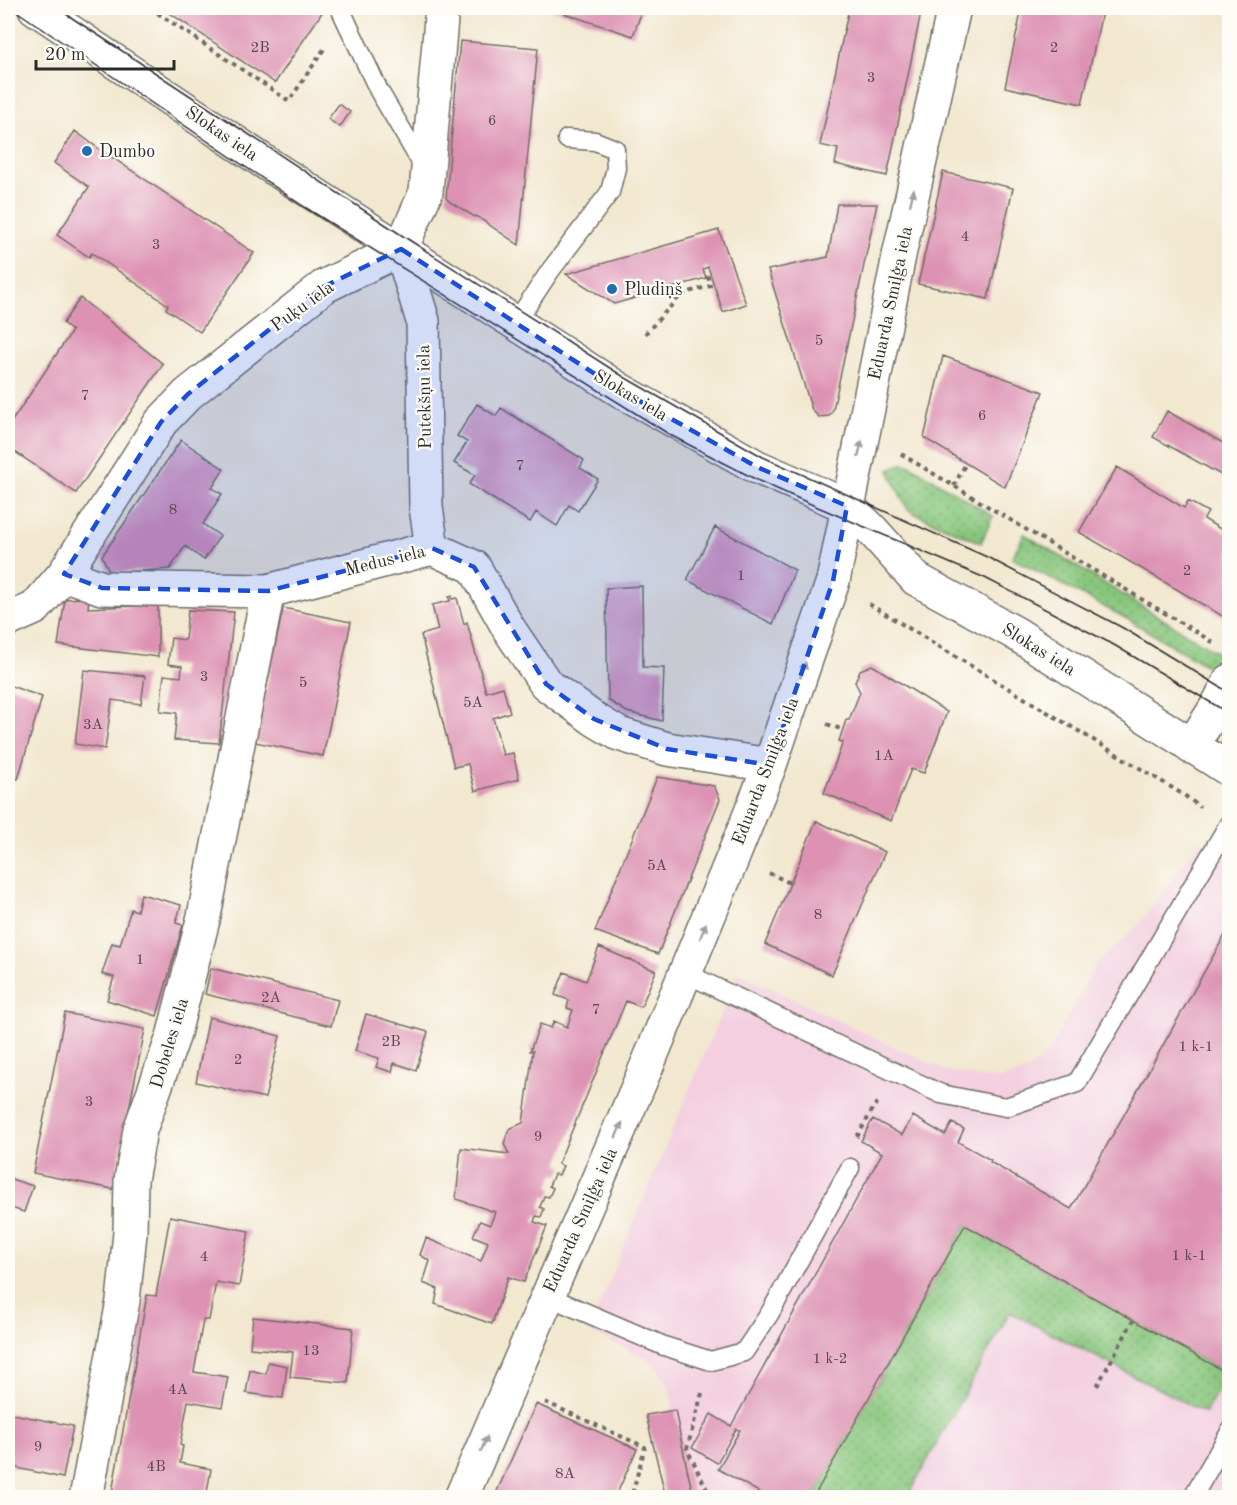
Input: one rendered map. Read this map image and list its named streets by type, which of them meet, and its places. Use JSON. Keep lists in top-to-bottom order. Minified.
{"streets":{"street":["Slokas iela","Eduarda Smiļģa iela","Puķu iela","Putekšņu iela","Medus iela","Dobeles iela"]},"crossings":[["Slokas iela","Eduarda Smiļģa iela"],["Slokas iela","Puķu iela"],["Slokas iela","Putekšņu iela"],["Eduarda Smiļģa iela","Medus iela"],["Puķu iela","Putekšņu iela"],["Puķu iela","Medus iela"],["Putekšņu iela","Medus iela"],["Medus iela","Dobeles iela"]],"one_way":["Eduarda Smiļģa iela"],"places":["Dumbo","Pludiņš"],"house_numbers":["2B","2","3","6","4","3","5","7","6","7","8","2","1","3","5","5A","3A","1A","5A","8","1","2A","7","2B","1 k-1","2","3","9","1 k-1","4","13","1 k-2","4A","9","4B","8A"],"scale_bar":"20 m"}
